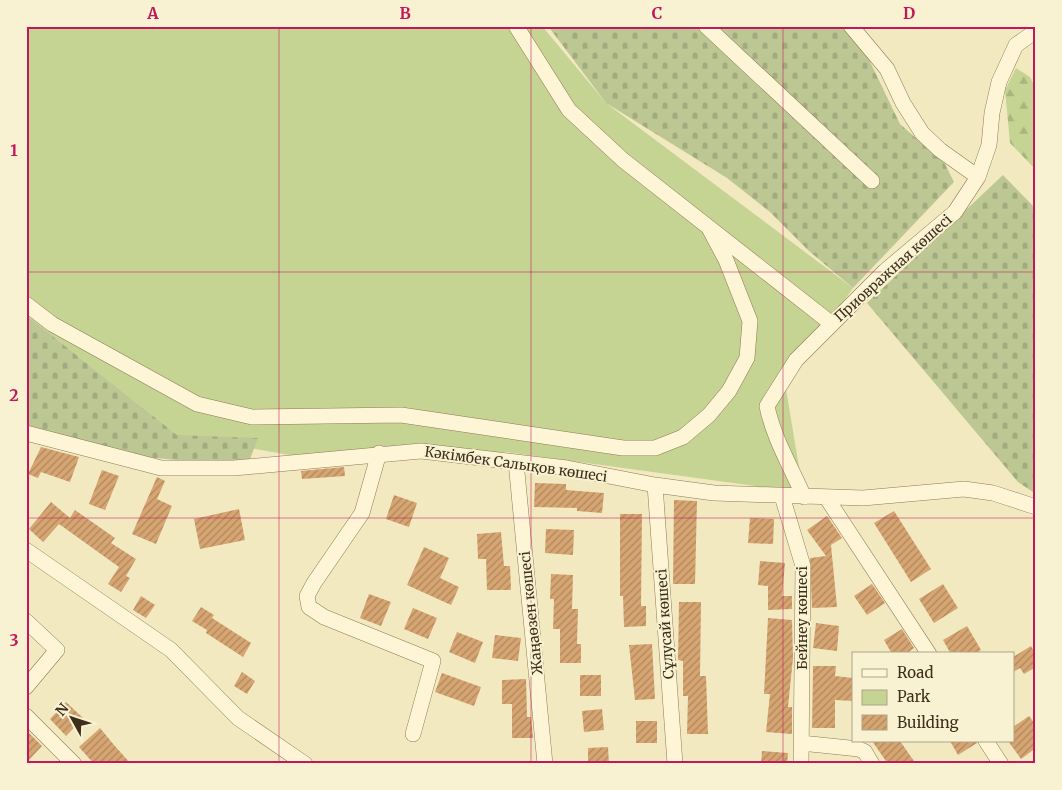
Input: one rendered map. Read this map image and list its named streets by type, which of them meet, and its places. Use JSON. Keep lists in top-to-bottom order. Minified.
{"streets":{"street":["Приовражная көшесі","Кәкімбек Салықов көшесі","Жаңаөзен көшесі","Бейнеу көшесі","Сұлусай көшесі"]},"crossings":[["Приовражная көшесі","Кәкімбек Салықов көшесі"],["Кәкімбек Салықов көшесі","Жаңаөзен көшесі"],["Кәкімбек Салықов көшесі","Бейнеу көшесі"],["Кәкімбек Салықов көшесі","Сұлусай көшесі"]],"legend":["Road","Park","Building"],"north":"top left","grid":{"columns":["A","B","C","D"],"rows":["1","2","3"]}}
